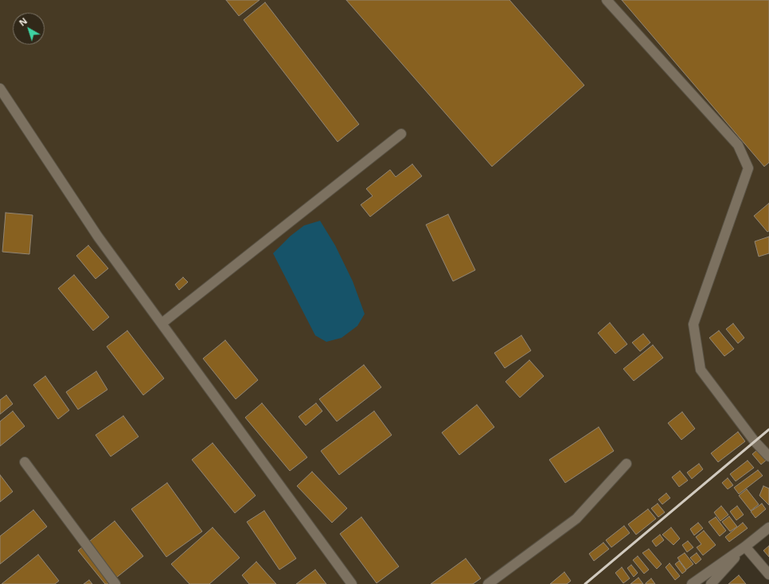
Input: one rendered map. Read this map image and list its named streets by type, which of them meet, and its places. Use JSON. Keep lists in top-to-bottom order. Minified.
{"north":"top left"}
